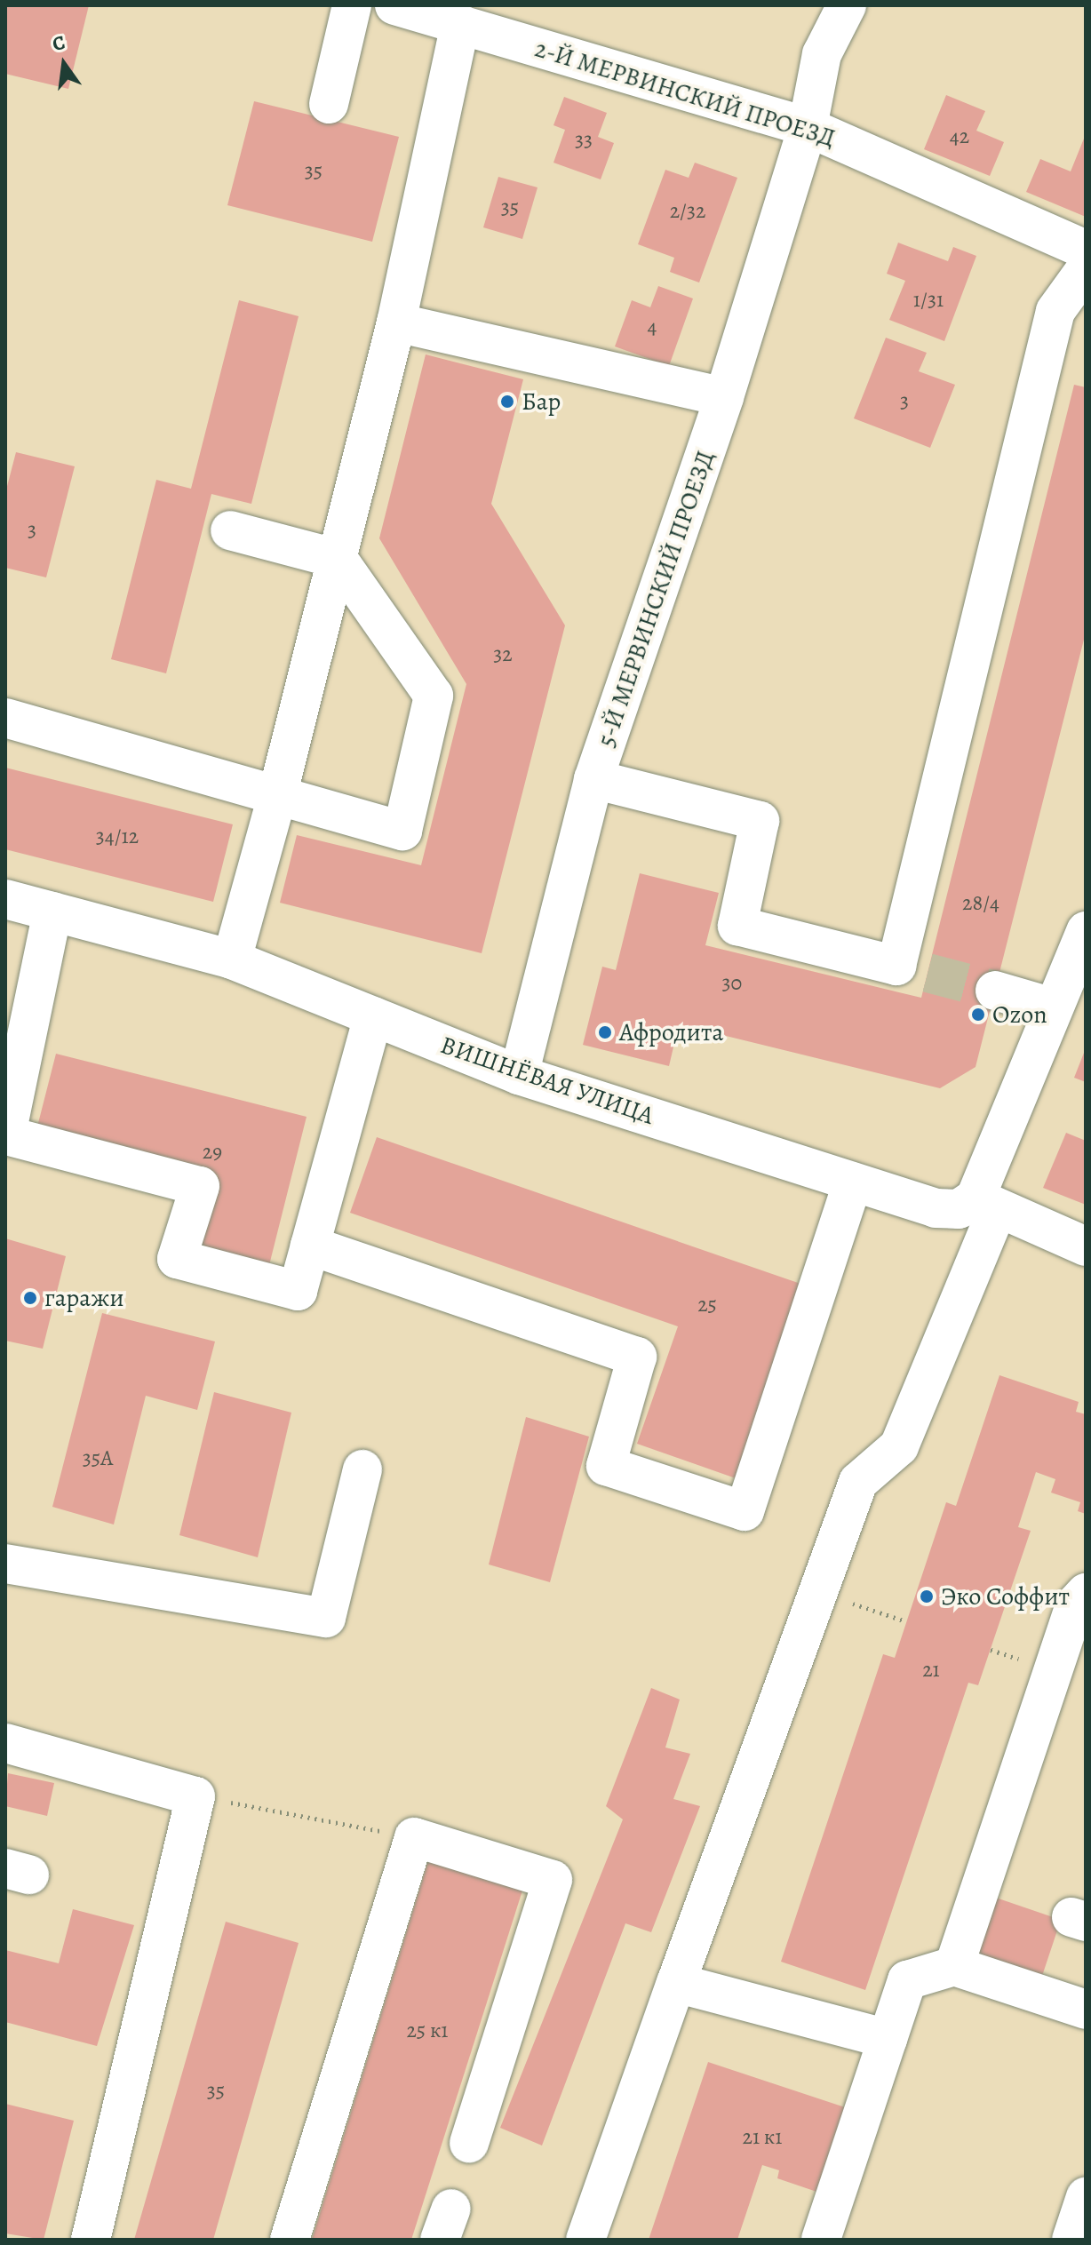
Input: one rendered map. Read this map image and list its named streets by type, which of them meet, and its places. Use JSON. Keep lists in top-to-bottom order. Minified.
{"streets":{"street":["2-Й МЕРВИНСКИЙ ПРОЕЗД","5-Й МЕРВИНСКИЙ ПРОЕЗД","ВИШНЁВАЯ УЛИЦА"]},"crossings":[["2-Й МЕРВИНСКИЙ ПРОЕЗД","5-Й МЕРВИНСКИЙ ПРОЕЗД"],["5-Й МЕРВИНСКИЙ ПРОЕЗД","ВИШНЁВАЯ УЛИЦА"]],"places":["Бар","Ozon","Афродита","гаражи","Эко Соффит"],"house_numbers":["42","33","35","35","2/32","1/31","4","3","3","32","34/12","28/4","30","29","25","35А","21","25 к1","35","21 к1"],"north":"top"}
